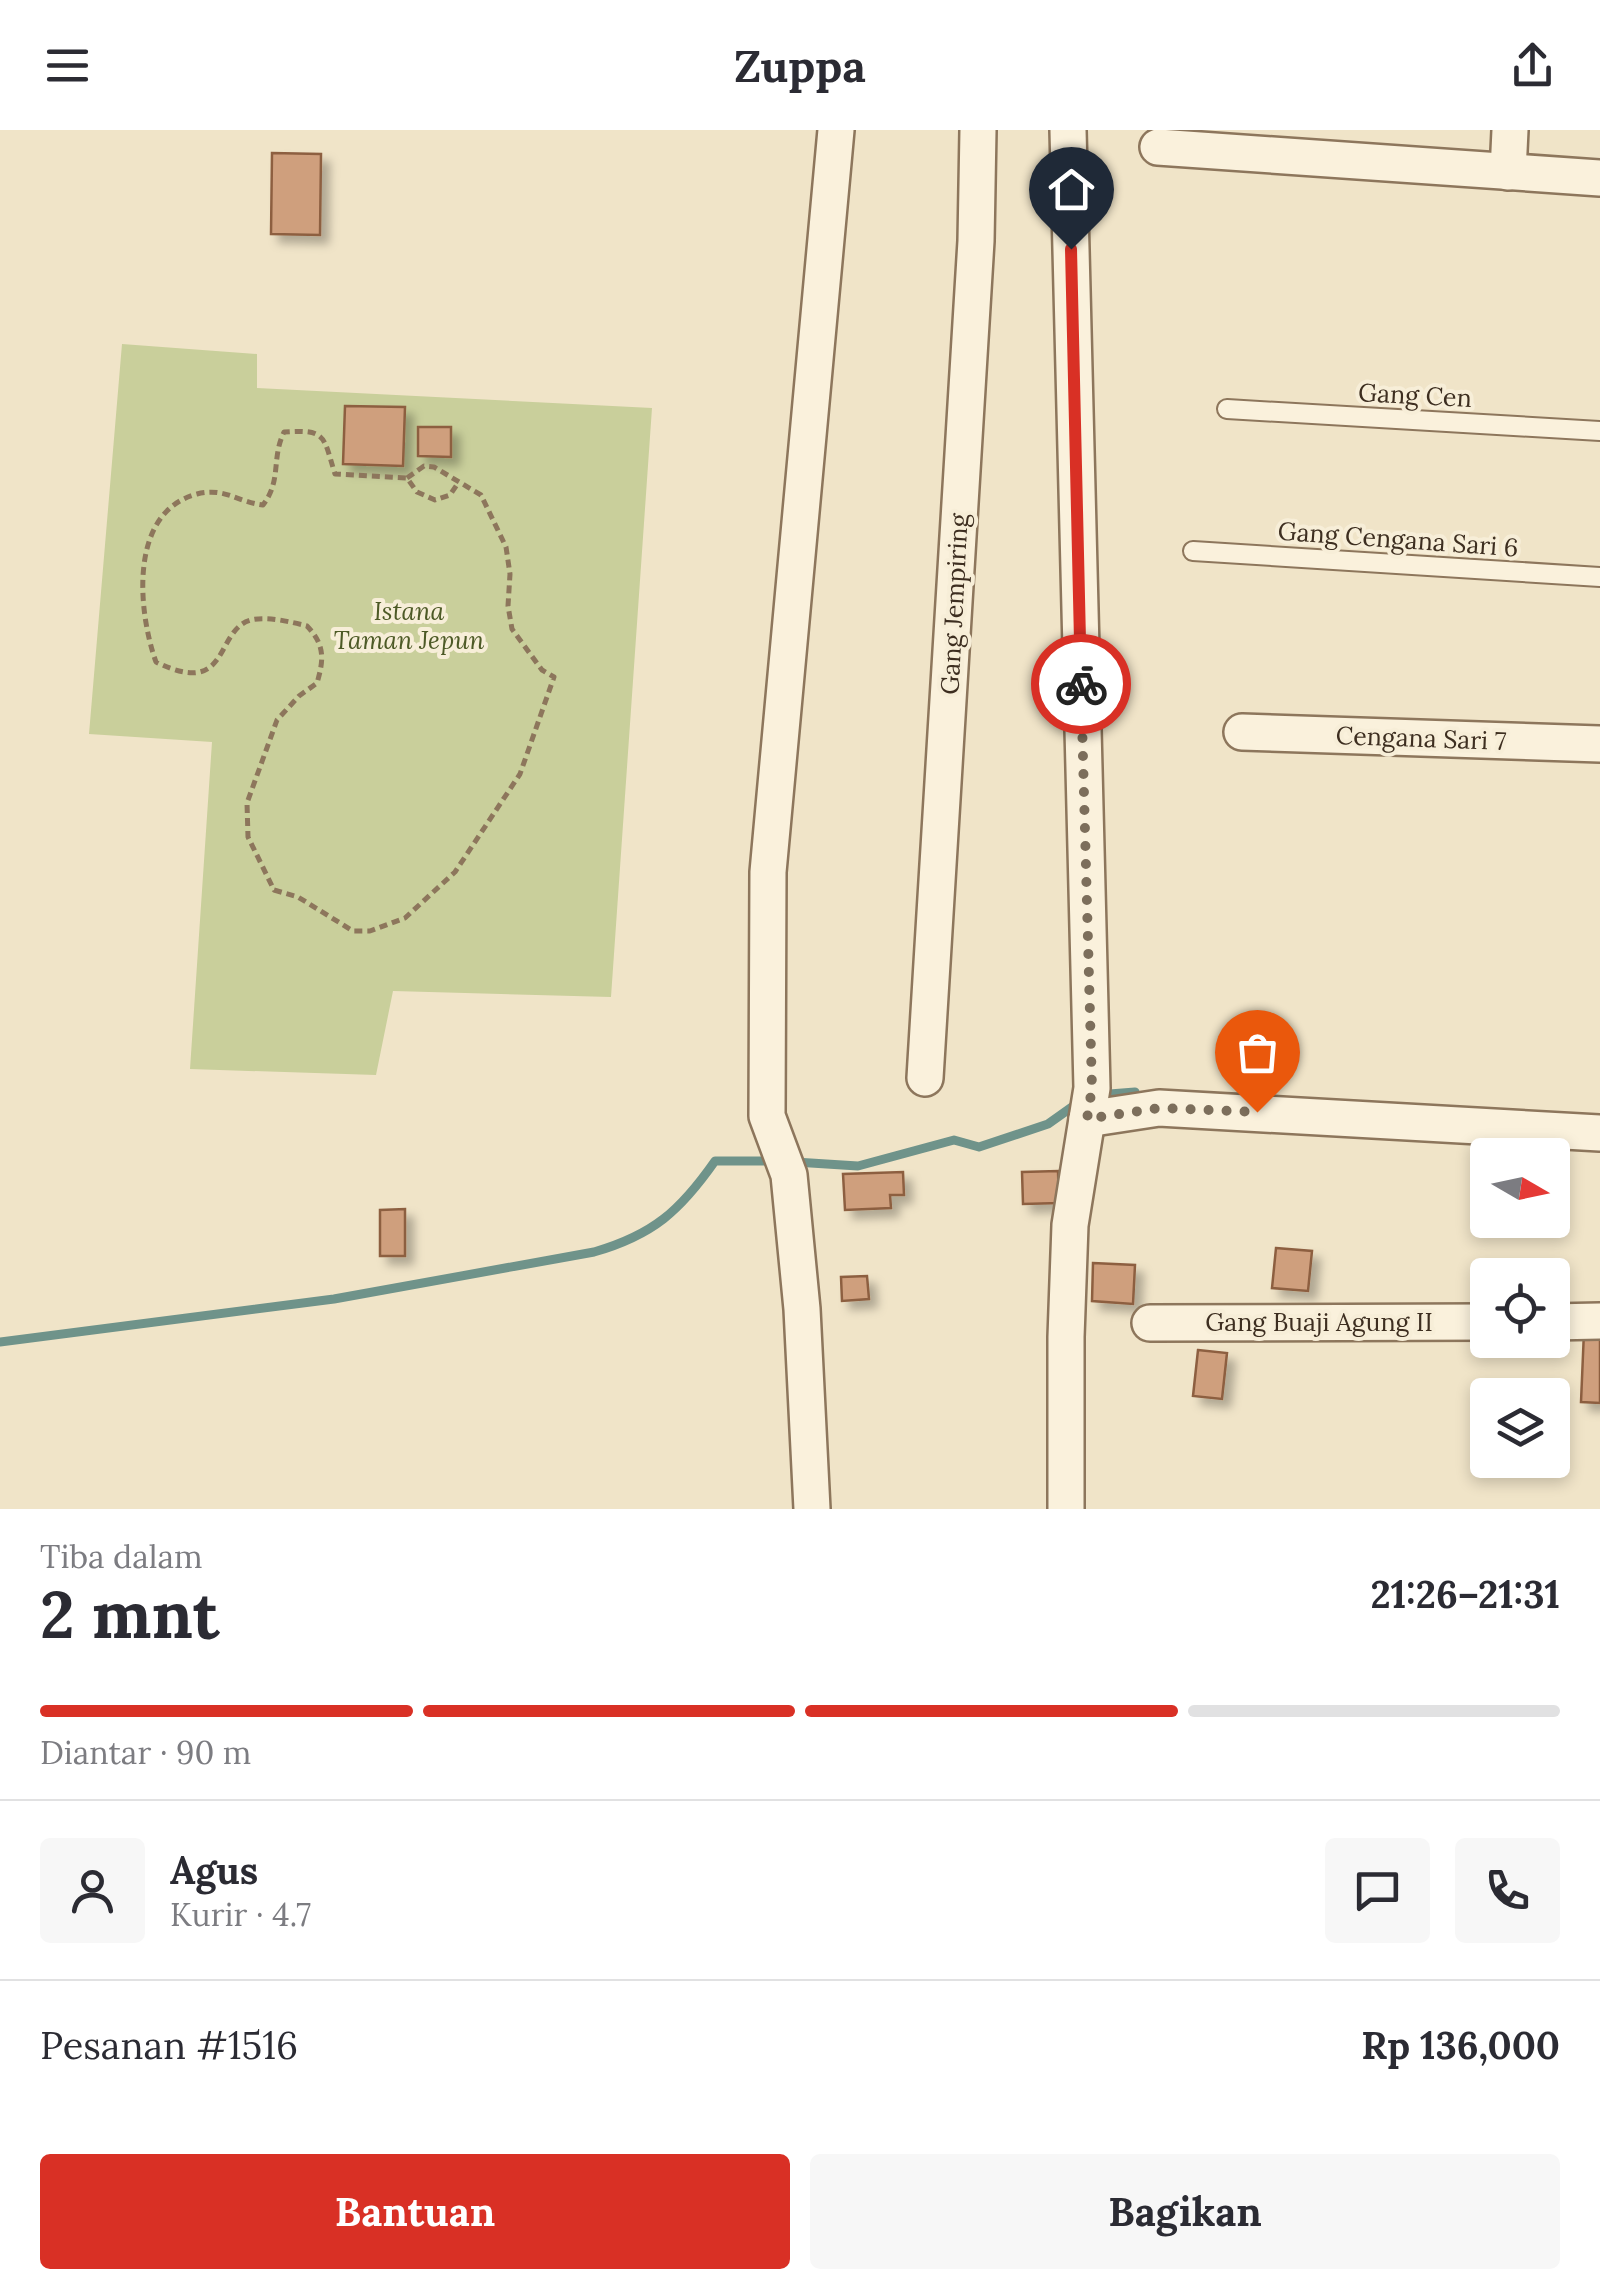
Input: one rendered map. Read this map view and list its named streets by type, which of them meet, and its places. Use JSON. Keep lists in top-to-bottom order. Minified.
{"streets":{"street":["Gang Jempiring","Cengana Sari 7","Gang Buaji Agung II"],"lane":["Gang Cen","Gang Cengana Sari 6"]},"parks":["Istana Taman Jepun"],"north":"right","page":{"header":"Zuppa","heading":["2 mnt","Tiba dalam","21:26–21:31"],"panel":["Agus","Kurir · 4.7","Pesanan #1516","Rp 136,000"],"bar":"Diantar · 90 m","buttons":["Bantuan","Bagikan"]}}
